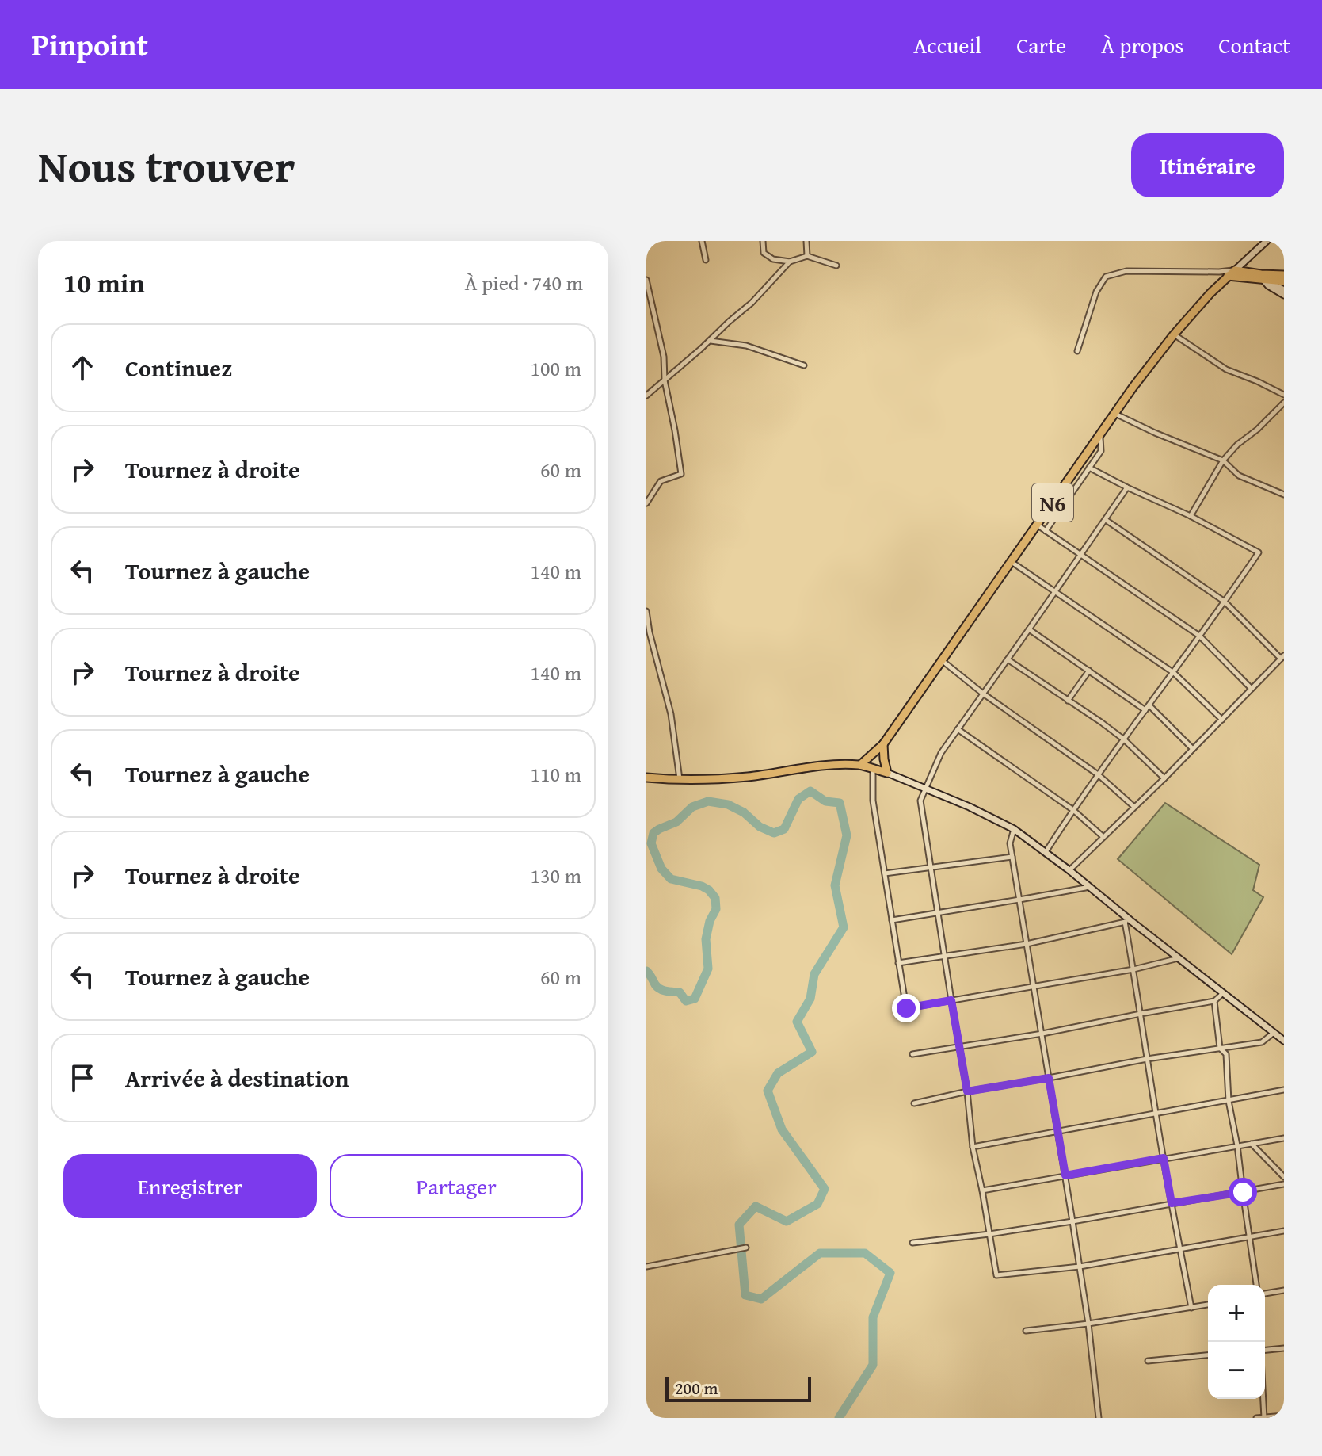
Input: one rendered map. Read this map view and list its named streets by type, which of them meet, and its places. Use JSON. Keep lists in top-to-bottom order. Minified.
{"streets":{"highway":["N6"]},"scale_bar":"200 m","page":{"header":"Pinpoint","nav":["Accueil","Carte","À propos","Contact"],"title":"Nous trouver","buttons":["Itinéraire",["Enregistrer","Partager"]],"heading":["10 min","À pied · 740 m"],"list":[["Continuez","100 m"],["Tournez à droite","60 m"],["Tournez à gauche","140 m"],["Tournez à droite","140 m"],["Tournez à gauche","110 m"],["Tournez à droite","130 m"],["Tournez à gauche","60 m"],"Arrivée à destination"],"map_buttons":["+","−"],"scale":"200 m"}}
